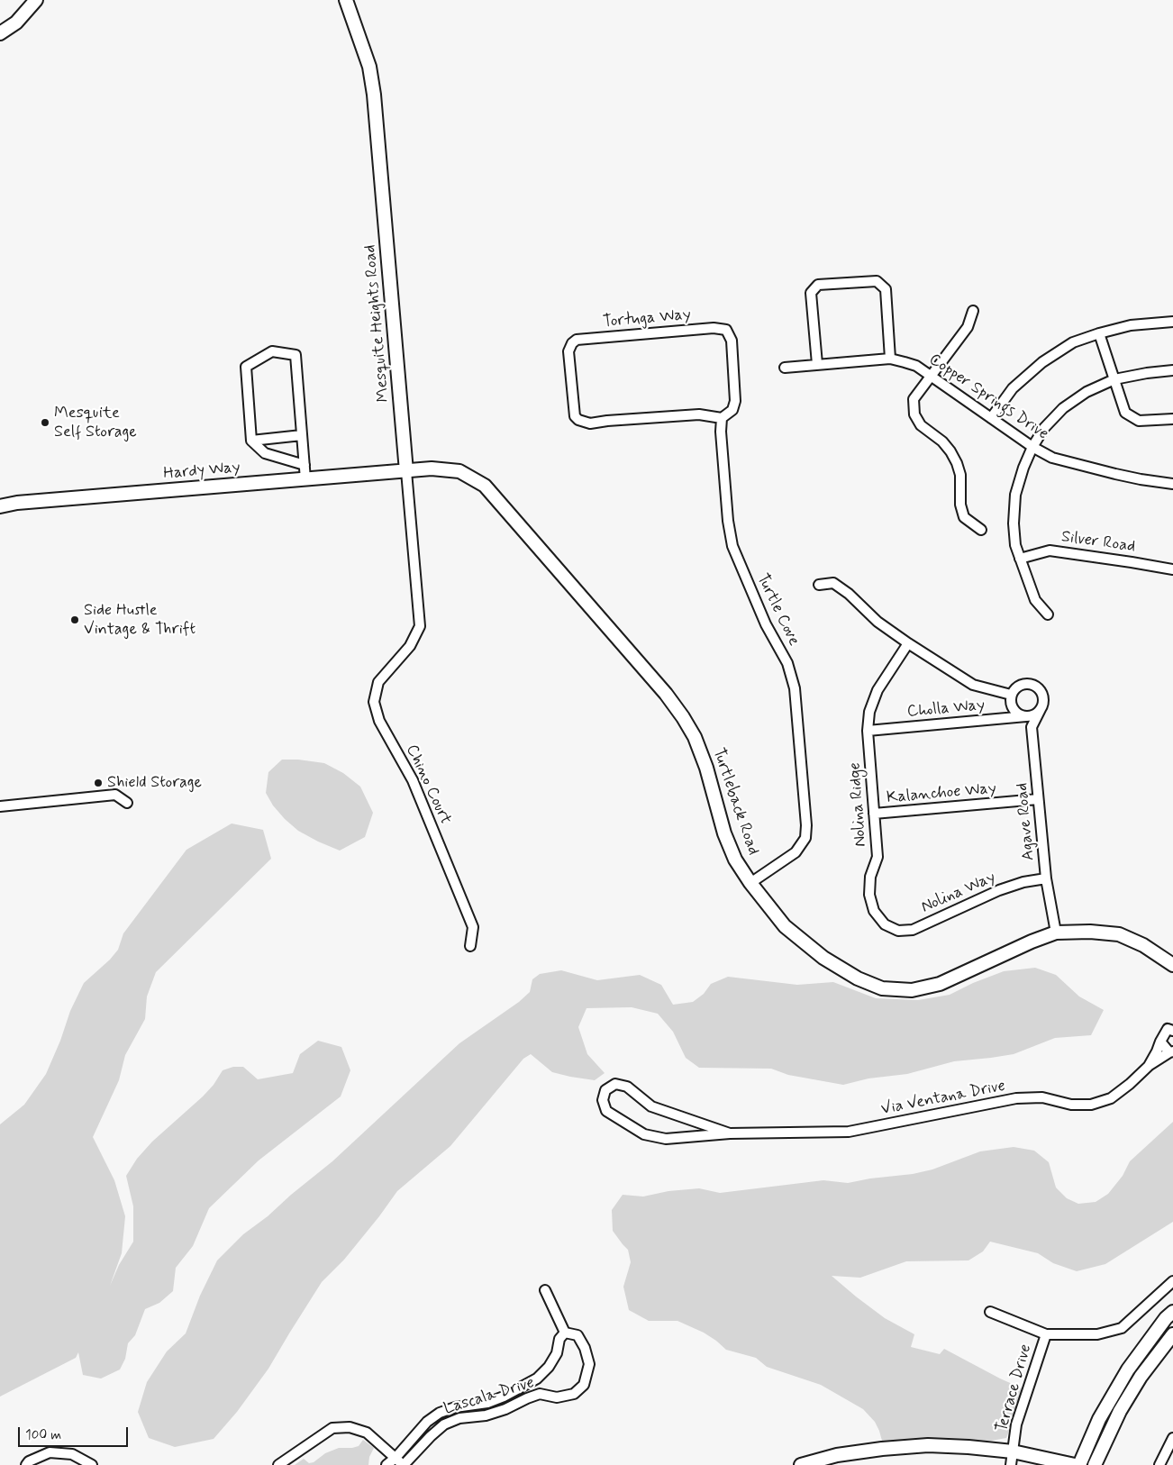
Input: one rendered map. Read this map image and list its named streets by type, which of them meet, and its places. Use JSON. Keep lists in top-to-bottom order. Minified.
{"streets":{"main road":["Mesquite Heights Road","Hardy Way","Turtleback Road"],"street":["Tortuga Way","Copper Springs Drive","Silver Road","Turtle Cove","Cholla Way","Chino Court","Kalanchoe Way","Nolina Ridge","Agave Road","Nolina Way","Via Ventana Drive","Terrace Drive","Lascala Drive"]},"crossings":[["Tortuga Way","Turtle Cove"],["Mesquite Heights Road","Hardy Way"],["Mesquite Heights Road","Chino Court"],["Mesquite Heights Road","Turtleback Road"],["Hardy Way","Turtleback Road"],["Turtle Cove","Turtleback Road"],["Cholla Way","Nolina Ridge"],["Cholla Way","Agave Road"],["Kalanchoe Way","Nolina Ridge"],["Kalanchoe Way","Agave Road"],["Turtleback Road","Agave Road"],["Nolina Ridge","Nolina Way"],["Agave Road","Nolina Way"]],"places":["Mesquite Self Storage","Side Hustle Vintage & Thrift","Shield Storage"],"scale_bar":"100 m"}
